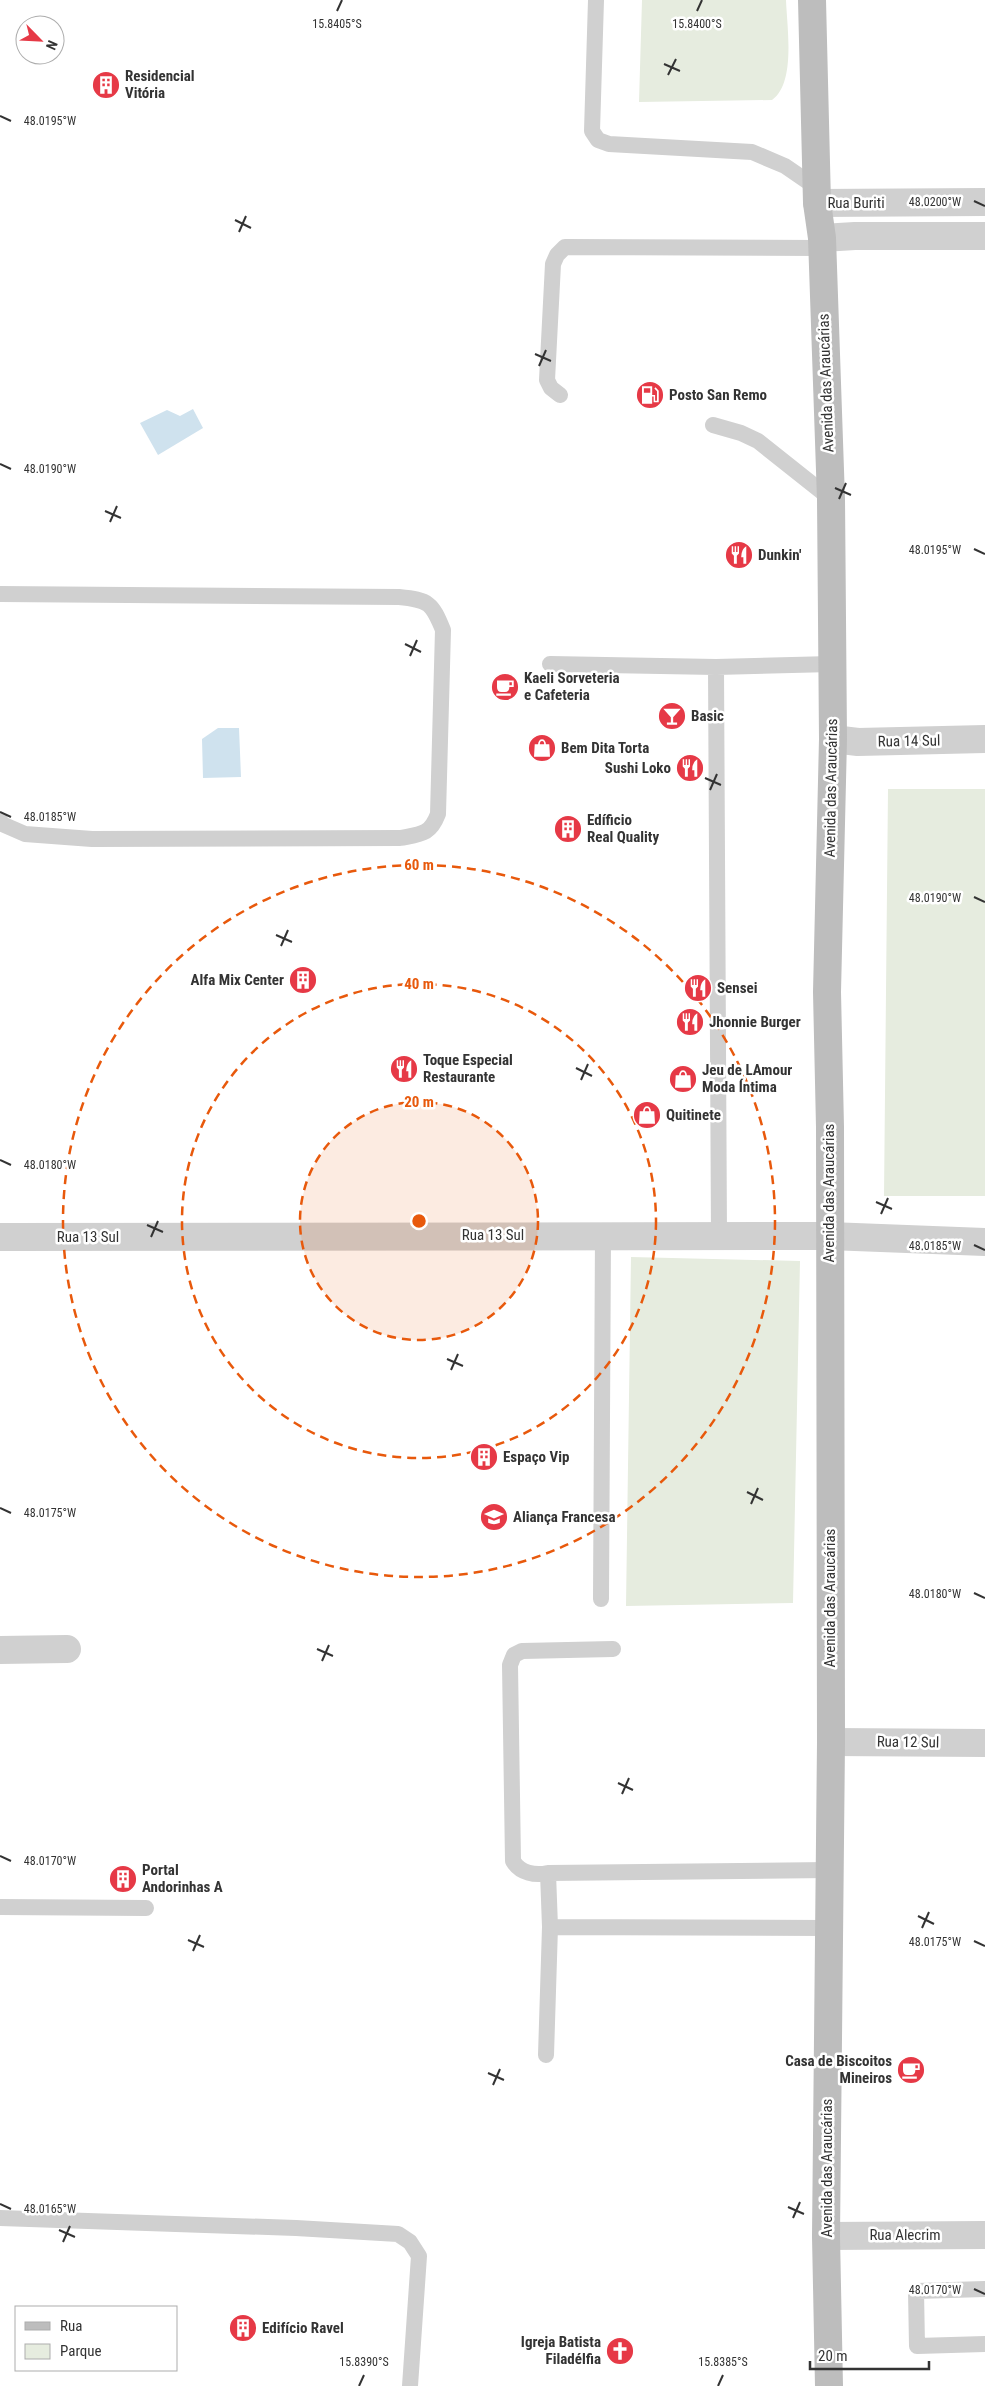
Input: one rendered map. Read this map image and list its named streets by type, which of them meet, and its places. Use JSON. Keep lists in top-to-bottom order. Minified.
{"streets":{"main road":["Avenida das Araucárias"],"street":["Rua Buriti","Rua 14 Sul","Rua 13 Sul","Rua 12 Sul","Rua Alecrim"]},"crossings":[["Rua Buriti","Avenida das Araucárias"],["Avenida das Araucárias","Rua 14 Sul"],["Avenida das Araucárias","Rua 13 Sul"],["Avenida das Araucárias","Rua 12 Sul"],["Avenida das Araucárias","Rua Alecrim"]],"places":{"building":["Residencial Vitória","Edíficio Real Quality","Alfa Mix Center","Espaço Vip","Portal Andorinhas A","Edifício Ravel"],"fuel station":["Posto San Remo"],"restaurant":["Dunkin'","Sushi Loko","Sensei","Jhonnie Burger","Toque Especial Restaurante"],"cafe":["Kaeli Sorveteria e Cafeteria","Casa de Biscoitos Mineiros"],"bar":["Basic"],"shop":["Bem Dita Torta","Jeu de LAmour Moda Íntima","Quitinete"],"school or university":["Aliança Francesa"],"church":["Igreja Batista Filadélfia"]},"legend":["Rua","Parque"],"scale_bar":"20 m","north":"bottom right","coordinates":["15.8400°S","15.8405°S","48.0195°W","48.0200°W","48.0190°W","48.0185°W","48.0180°W","48.0175°W","48.0170°W","48.0165°W","15.8390°S","15.8385°S"],"rings":["60 m","40 m","20 m"]}
